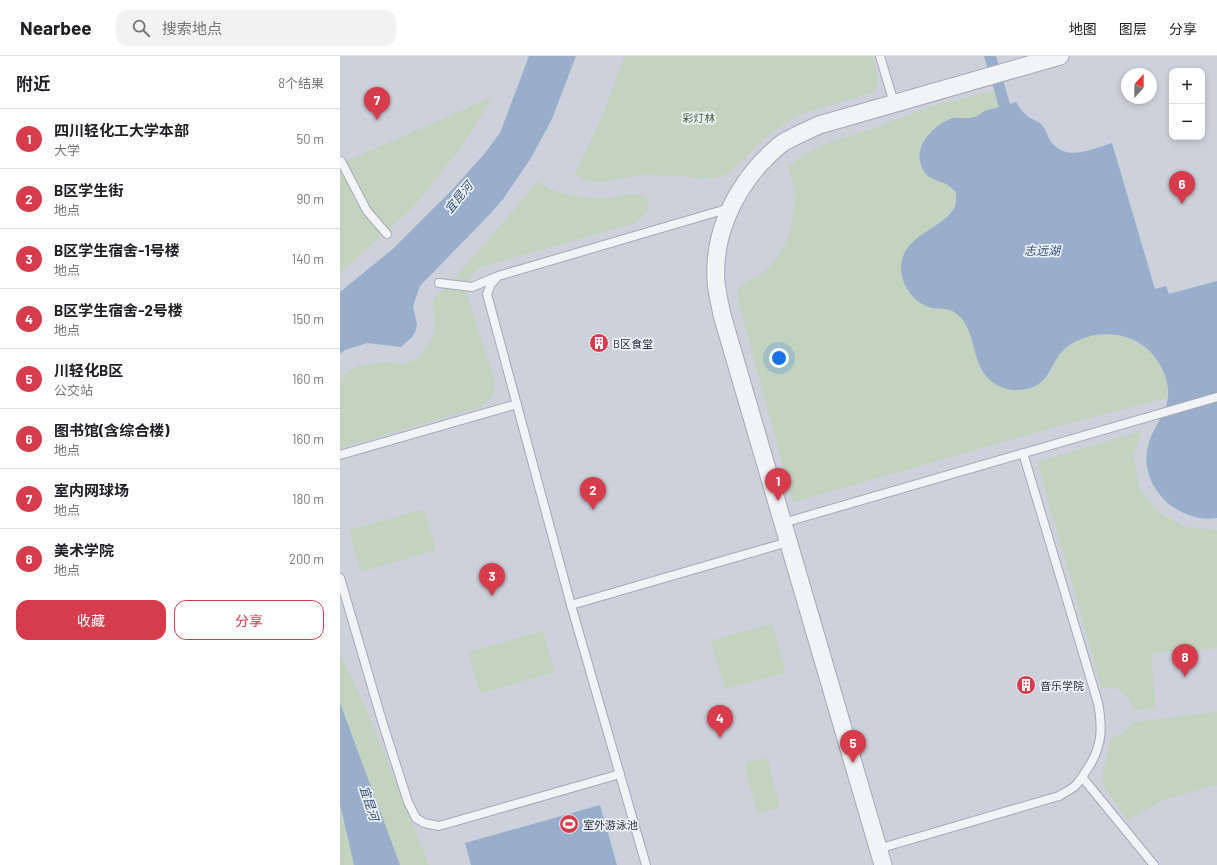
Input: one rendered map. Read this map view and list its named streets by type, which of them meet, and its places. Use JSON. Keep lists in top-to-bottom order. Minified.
{"water":["宜昆河","志远湖"],"parks":["彩灯林"],"places":{"building":["B区食堂","音乐学院"],"sports":["室外游泳池"]},"north":"top","page":{"header":"Nearbee","search":"搜索地点","nav":["地图","图层","分享"],"heading":["附近","8个结果"],"map_buttons":["+","−"],"pins":["7","6","1","2","3","8","4","5"],"list":[{"mark":"1","name":"四川轻化工大学本部","note":"大学","value":"50 m"},{"mark":"2","name":"B区学生街","note":"地点","value":"90 m"},{"mark":"3","name":"B区学生宿舍-1号楼","note":"地点","value":"140 m"},{"mark":"4","name":"B区学生宿舍-2号楼","note":"地点","value":"150 m"},{"mark":"5","name":"川轻化B区","note":"公交站","value":"160 m"},{"mark":"6","name":"图书馆(含综合楼)","note":"地点","value":"160 m"},{"mark":"7","name":"室内网球场","note":"地点","value":"180 m"},{"mark":"8","name":"美术学院","note":"地点","value":"200 m"}],"buttons":["收藏","分享"]}}
